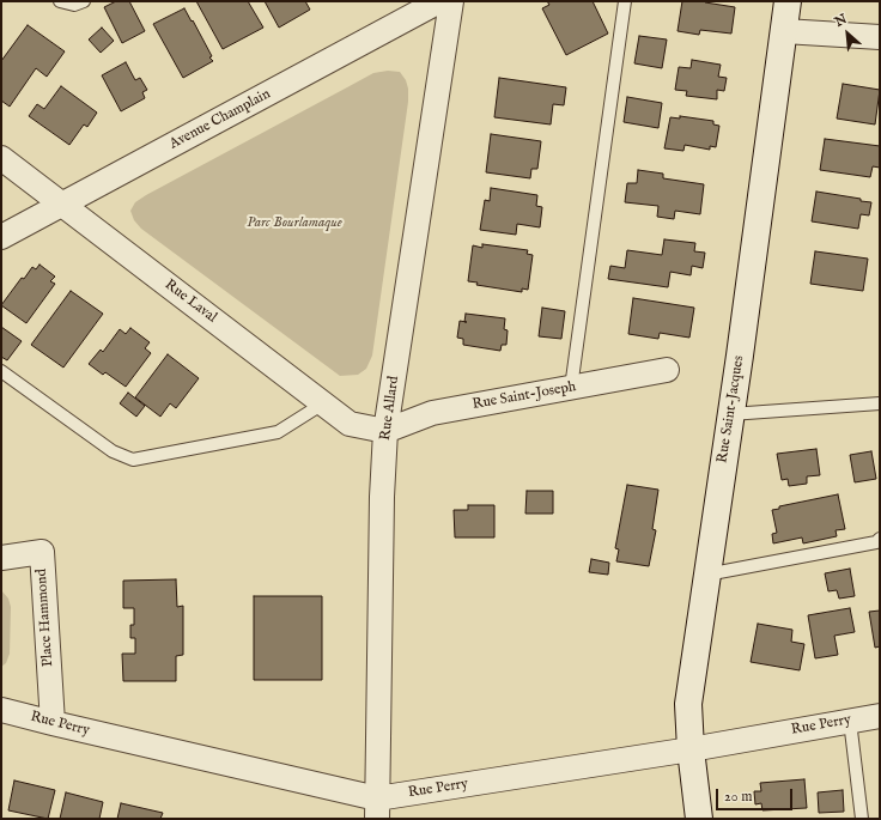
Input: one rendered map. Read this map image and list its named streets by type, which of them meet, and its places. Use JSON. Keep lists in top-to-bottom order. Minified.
{"streets":{"main road":["Rue Saint-Jacques"],"street":["Avenue Champlain","Rue Laval","Rue Saint-Joseph","Rue Allard","Place Hammond","Rue Perry"]},"crossings":[["Avenue Champlain","Rue Laval"],["Rue Laval","Rue Saint-Joseph"],["Rue Laval","Rue Allard"],["Rue Saint-Joseph","Rue Allard"],["Rue Allard","Rue Perry"],["Rue Saint-Jacques","Rue Perry"],["Place Hammond","Rue Perry"]],"parks":["Parc Bourlamaque"],"scale_bar":"20 m","north":"top left"}
